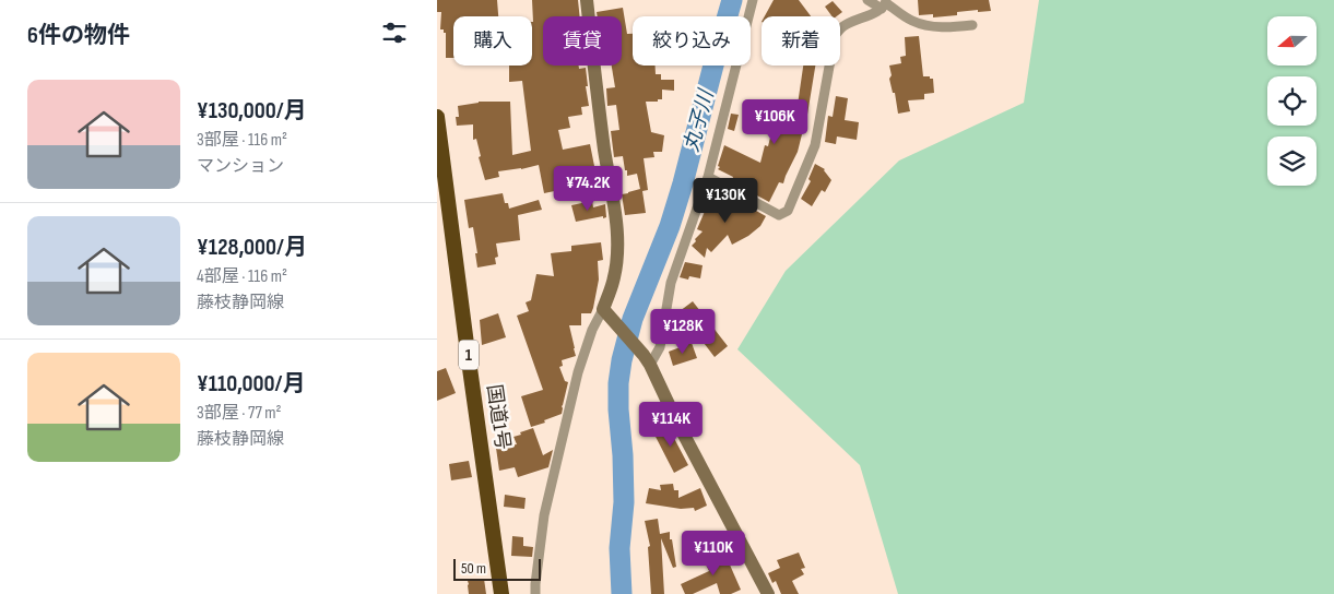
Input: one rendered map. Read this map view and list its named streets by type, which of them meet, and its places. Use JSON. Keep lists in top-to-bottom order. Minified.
{"streets":{"highway":["1","国道1号"]},"water":["丸子川"],"scale_bar":"50 m","north":"left","page":{"heading":"6件の物件","chip":["購入","賃貸","絞り込み","新着"],"list":[{"name":"¥130,000/月","note":"3部屋 · 116 m² · マンション"},{"name":"¥128,000/月","note":"4部屋 · 116 m² · 藤枝静岡線"},{"name":"¥110,000/月","note":"3部屋 · 77 m² · 藤枝静岡線"}],"price":["¥106K","¥74.2K","¥130K","¥128K","¥114K","¥110K"],"scale":"50 m"}}
